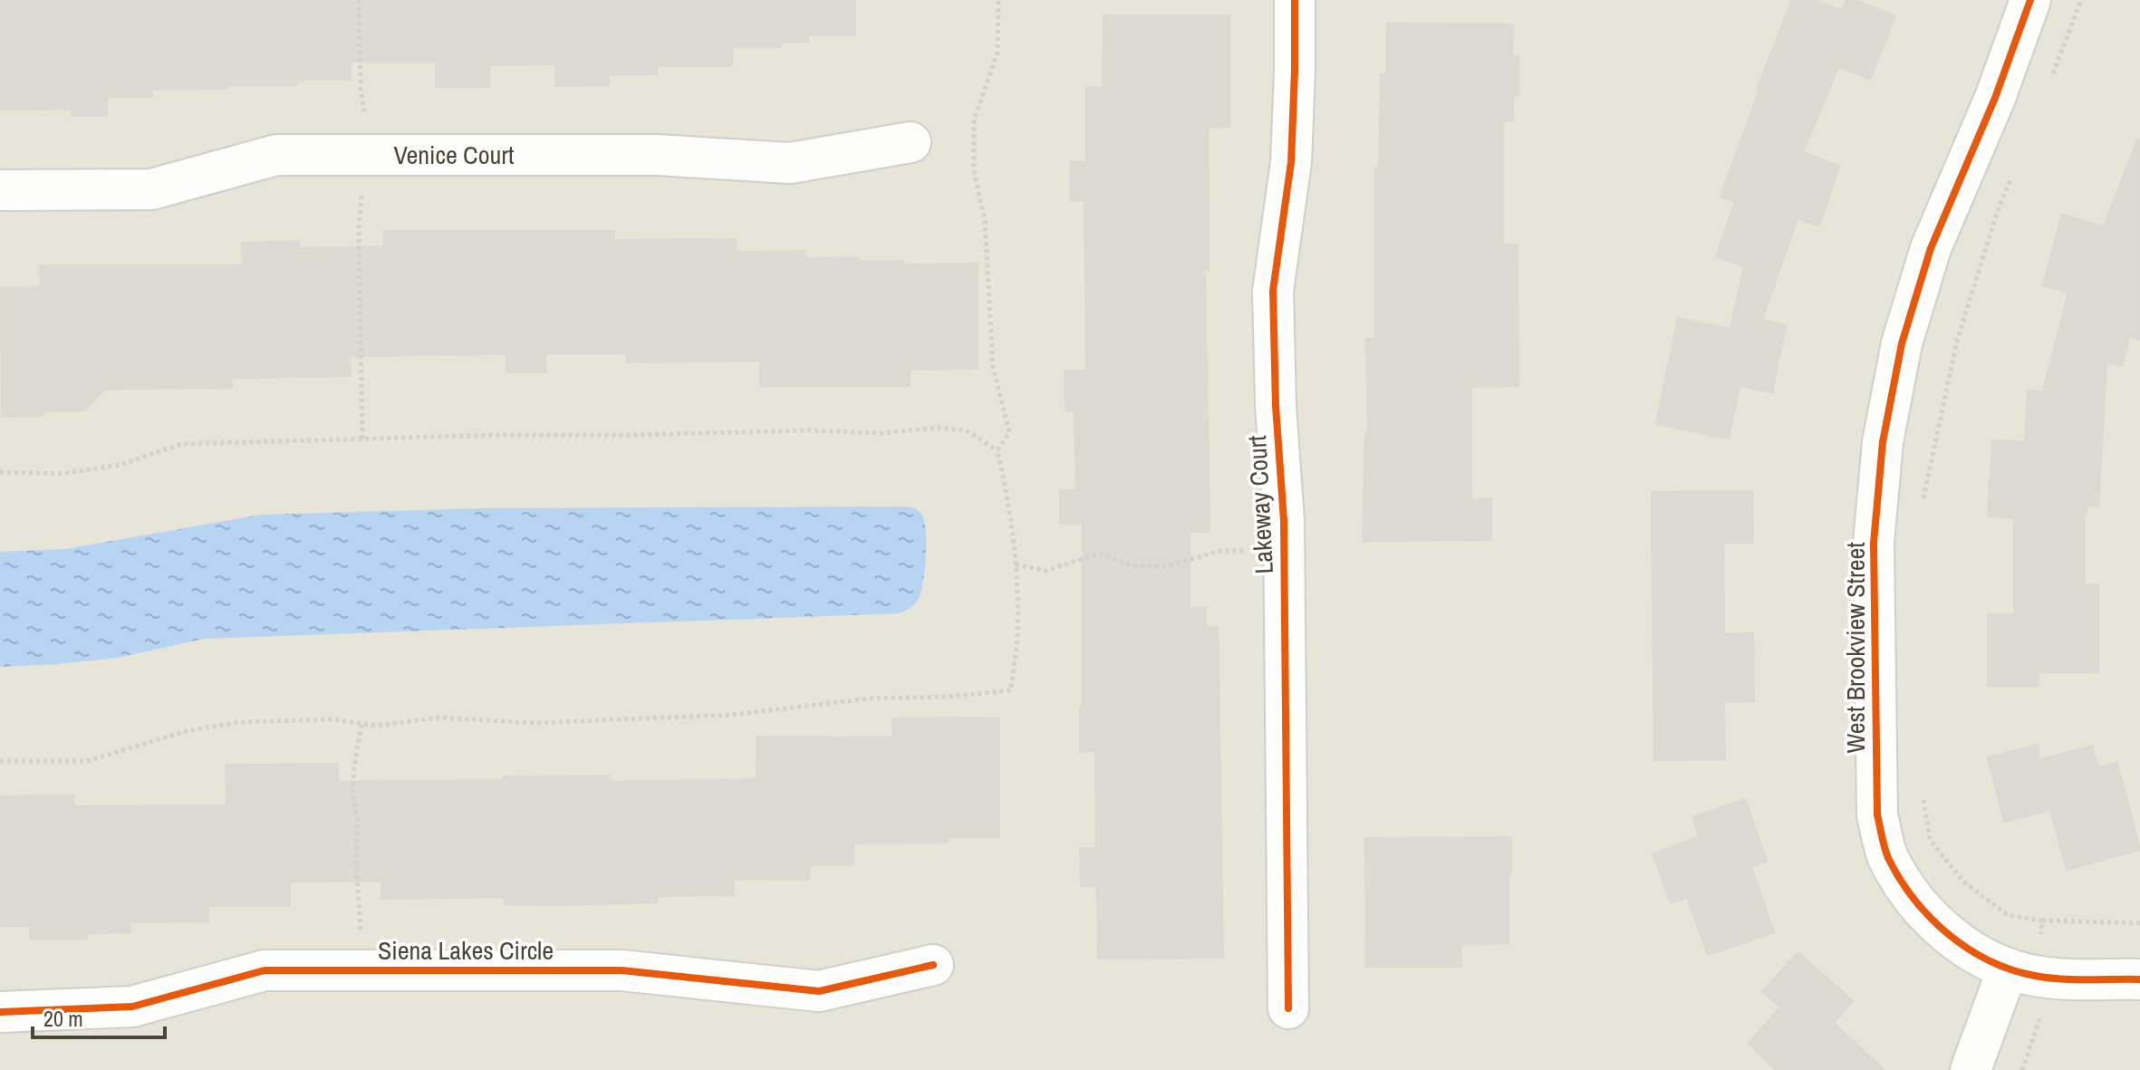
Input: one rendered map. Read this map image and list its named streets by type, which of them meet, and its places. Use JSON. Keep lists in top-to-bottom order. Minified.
{"streets":{"street":["Venice Court","Lakeway Court","West Brookview Street","Siena Lakes Circle"]},"scale_bar":"20 m"}
